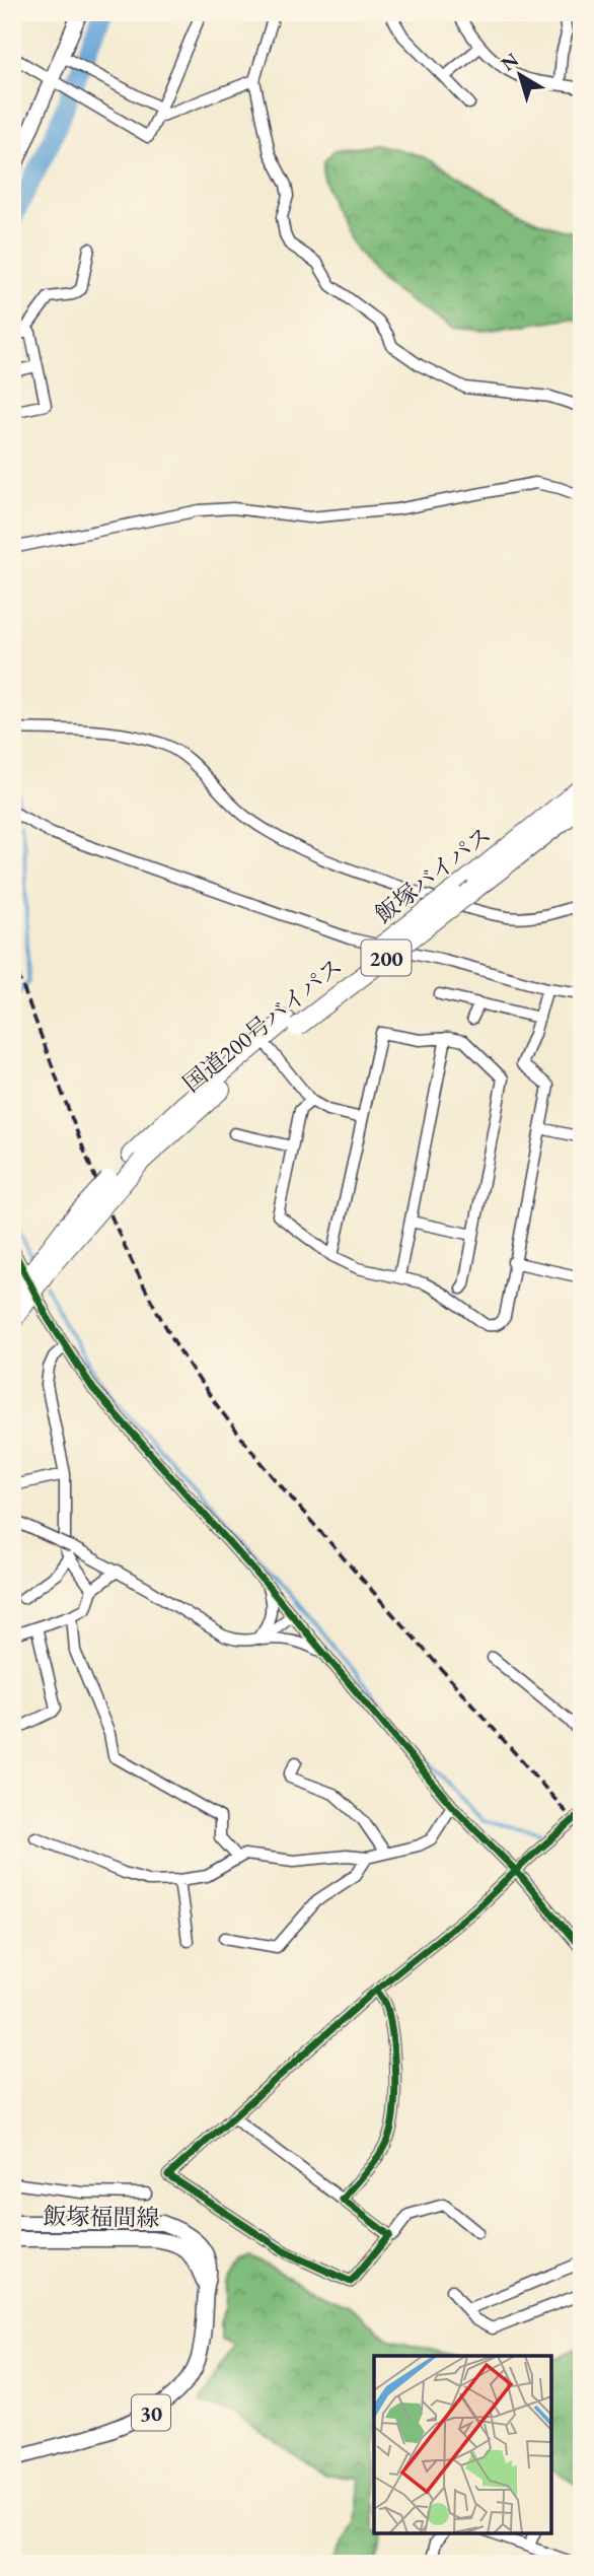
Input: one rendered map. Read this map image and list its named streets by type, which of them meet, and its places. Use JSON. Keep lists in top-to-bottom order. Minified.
{"streets":{"highway":["飯塚バイパス","200","国道200号バイパス"],"main road":["飯塚福間線","30"]},"crossings":[["飯塚バイパス","国道200号バイパス"]],"north":"top left"}
